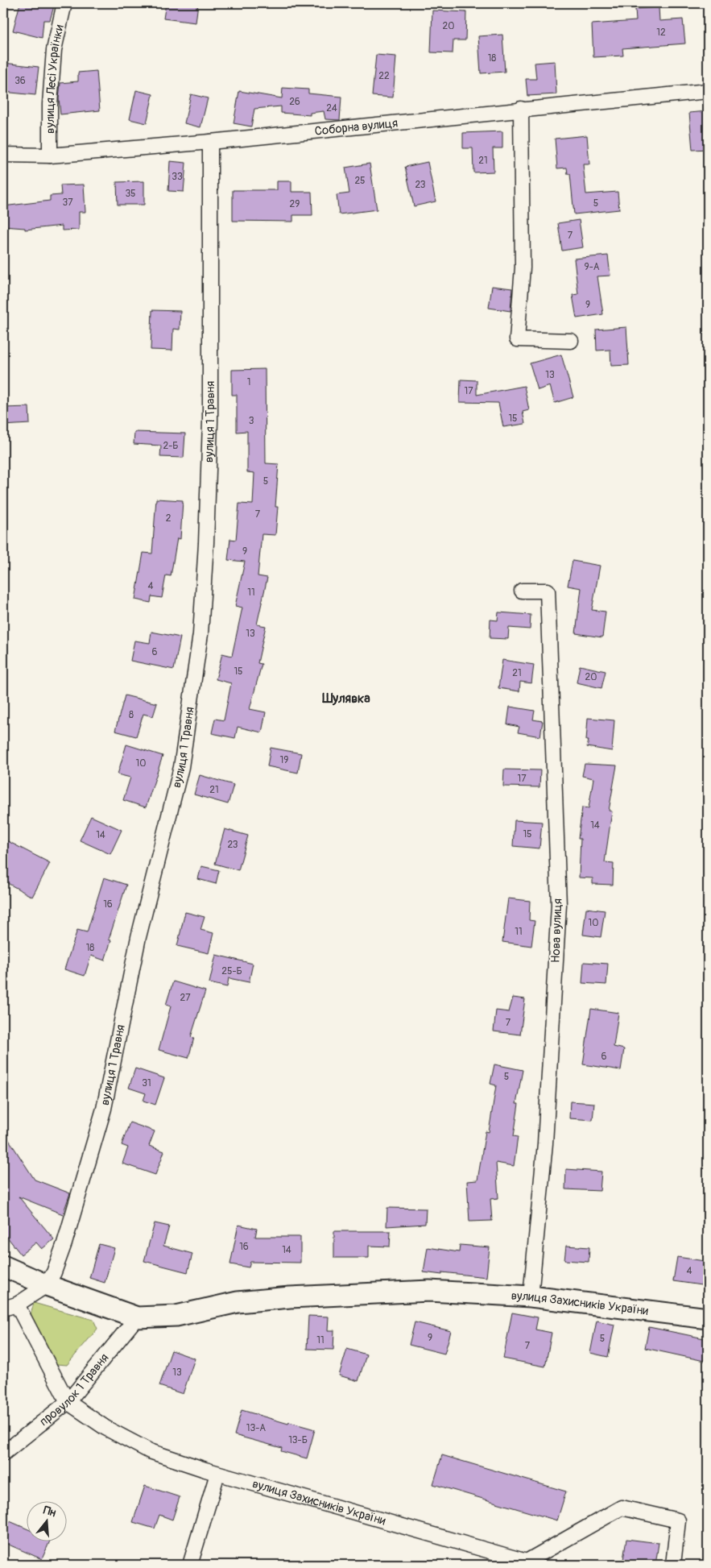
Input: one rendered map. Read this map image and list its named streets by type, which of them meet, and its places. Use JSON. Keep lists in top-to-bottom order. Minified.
{"streets":{"street":["вулиця Лесі Українки","Соборна вулиця","вулиця 1 Травня","Нова вулиця","вулиця Захисників України","провулок 1 Травня"]},"crossings":[["вулиця Лесі Українки","Соборна вулиця"],["Соборна вулиця","вулиця 1 Травня"],["вулиця 1 Травня","вулиця Захисників України"],["Нова вулиця","вулиця Захисників України"],["вулиця Захисників України","провулок 1 Травня"]],"districts":["Шулявка"],"house_numbers":["20","12","18","22","36","26","24","21","33","25","23","35","37","5","29","7","9-А","9","13","1","17","15","3","2-Б","5","7","2","9","4","11","13","6","15","21","20","8","19","10","17","21","14","15","14","23","16","10","11","18","25-Б","27","7","6","5","31","16","14","4","9","5","11","7","13","13-А","13-Б"],"north":"top"}
